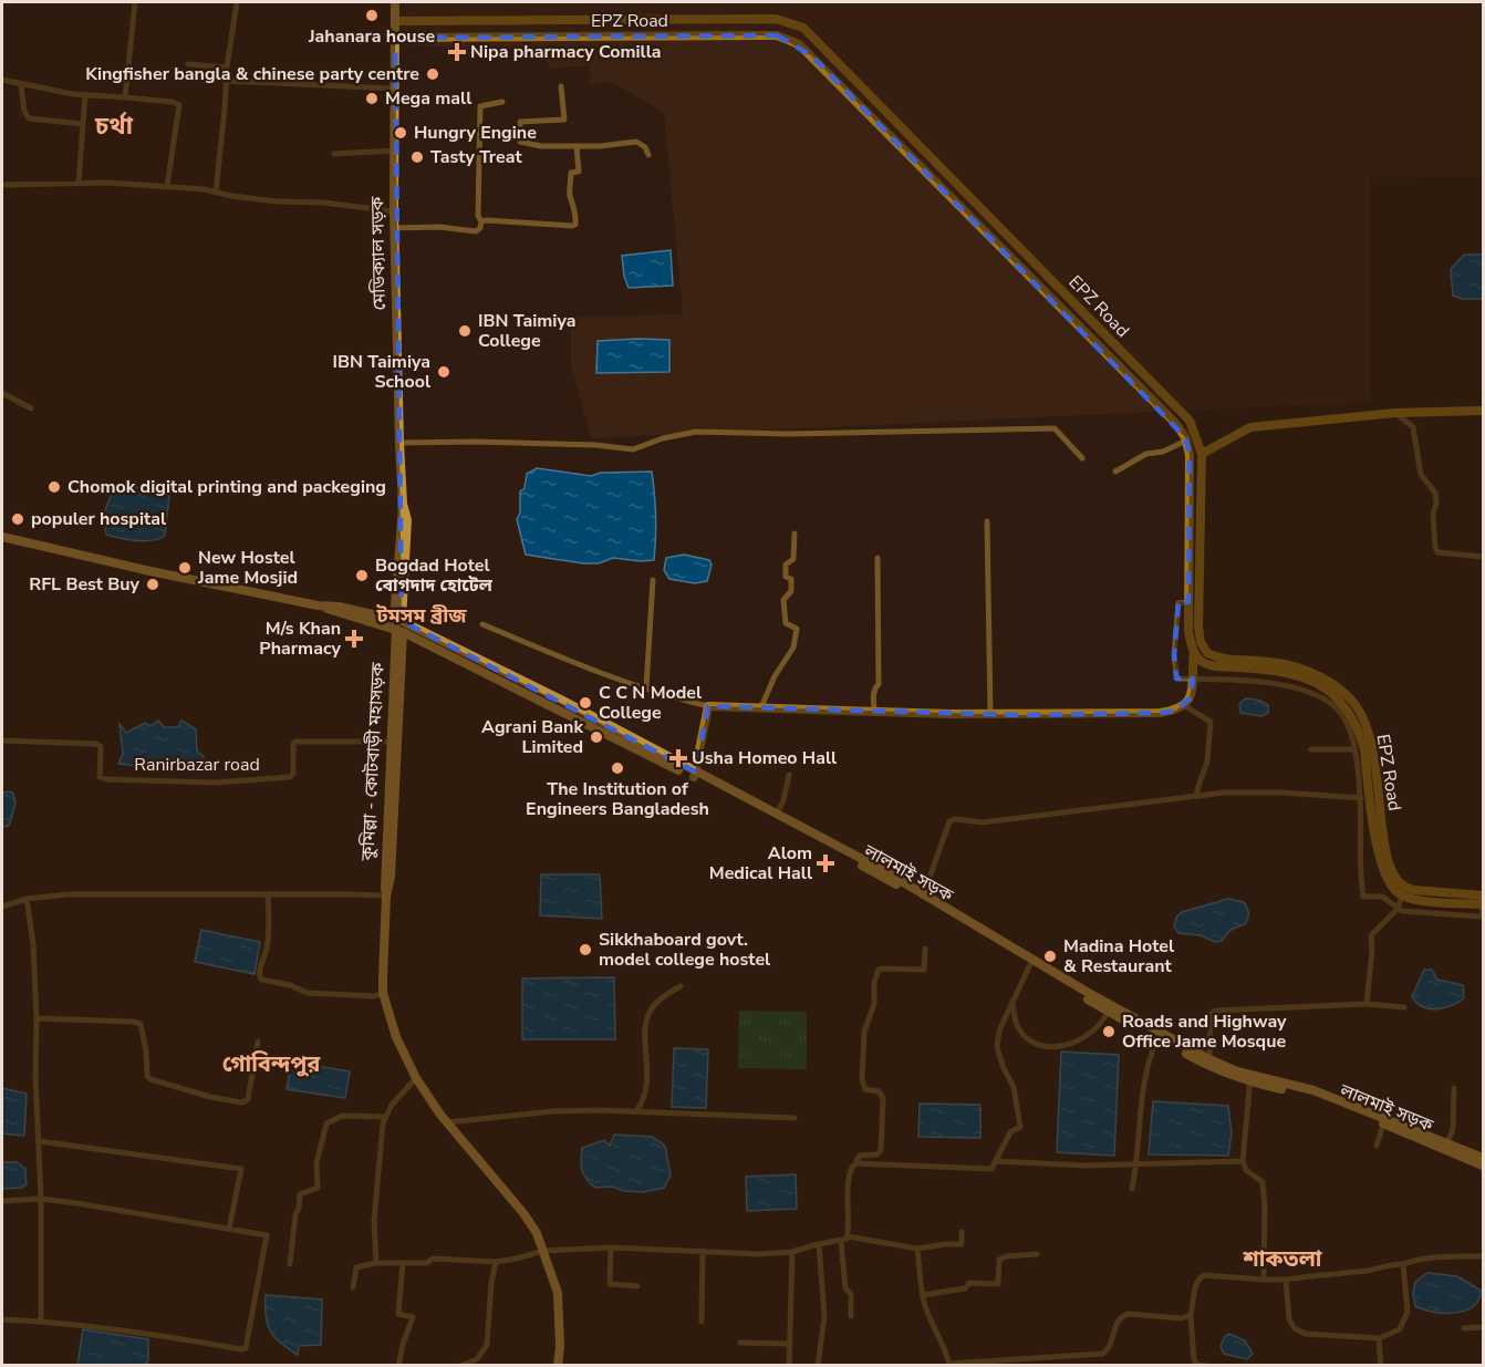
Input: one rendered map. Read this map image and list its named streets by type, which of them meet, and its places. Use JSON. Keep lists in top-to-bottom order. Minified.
{"streets":{"main road":["EPZ Road","মেডিক্যাল সড়ক","কুমিল্লা - কোটবাড়ী মহাসড়ক","লালমাই সড়ক"],"street":["Ranirbazar road"]},"crossings":[["EPZ Road","মেডিক্যাল সড়ক"],["মেডিক্যাল সড়ক","কুমিল্লা - কোটবাড়ী মহাসড়ক"],["মেডিক্যাল সড়ক","লালমাই সড়ক"],["কুমিল্লা - কোটবাড়ী মহাসড়ক","Ranirbazar road"],["কুমিল্লা - কোটবাড়ী মহাসড়ক","লালমাই সড়ক"]],"districts":["চর্থা","টমসম ব্রীজ","গোবিন্দপুর","শাকতলা"],"places":{"other":["Jahanara house","Kingfisher bangla & chinese party centre","Mega mall","Hungry Engine","Tasty Treat","IBN Taimiya College","IBN Taimiya School","Chomok digital printing and packeging","populer hospital","New Hostel Jame Mosjid","Bogdad Hotel বোগদাদ হোটেল","RFL Best Buy","C C N Model College","Agrani Bank Limited","The Institution of Engineers Bangladesh","Sikkhaboard govt. model college hostel","Madina Hotel & Restaurant","Roads and Highway Office Jame Mosque"],"health":["Nipa pharmacy Comilla","M/s Khan Pharmacy","Usha Homeo Hall","Alom Medical Hall"]}}
